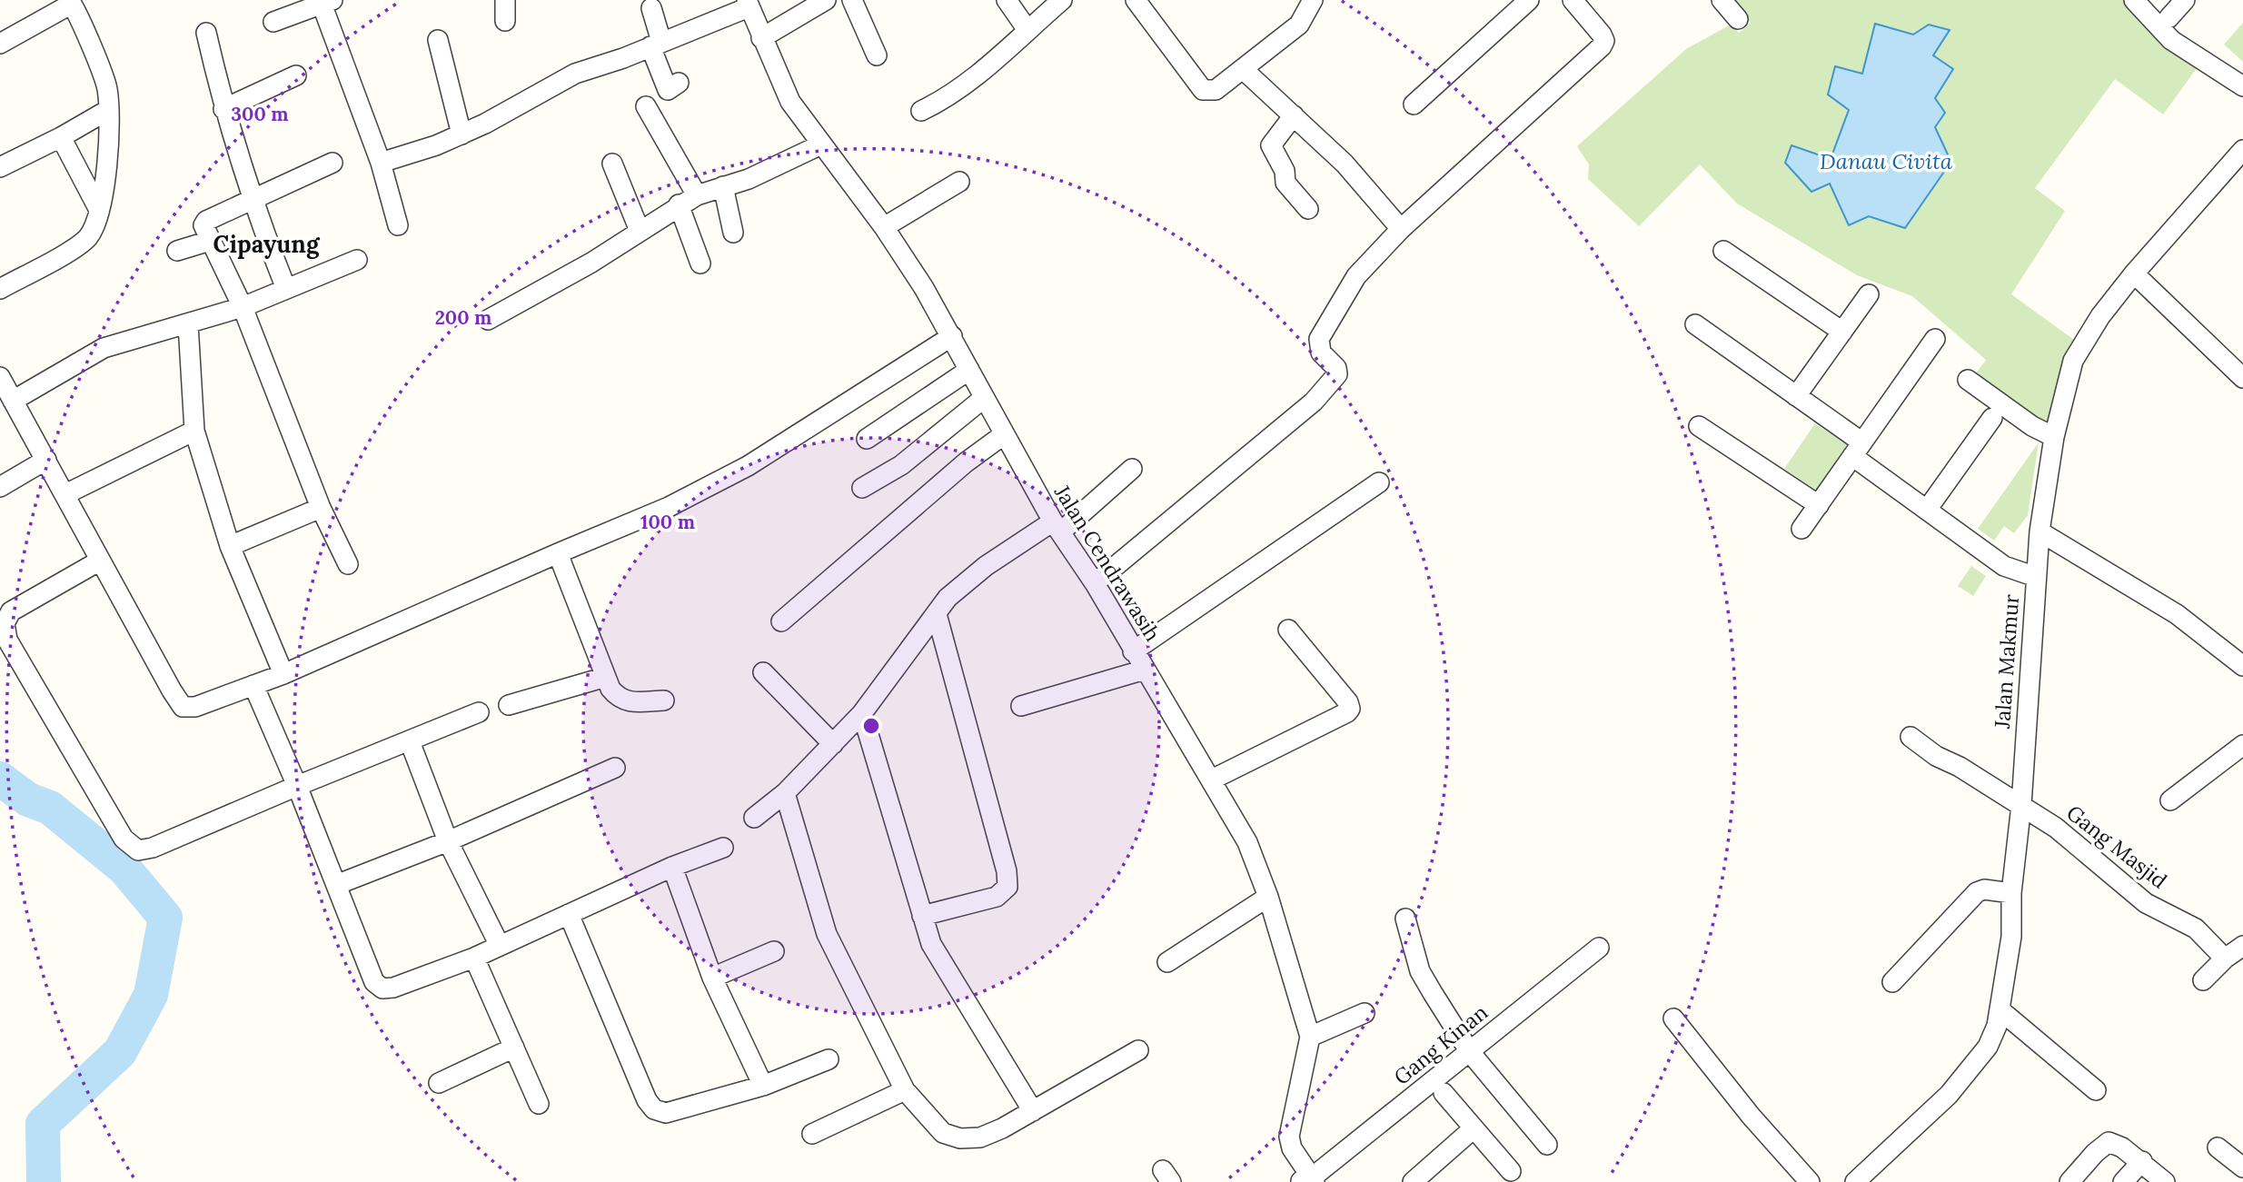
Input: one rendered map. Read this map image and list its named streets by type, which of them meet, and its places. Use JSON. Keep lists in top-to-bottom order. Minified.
{"streets":{"street":["Jalan Cendrawasih","Jalan Makmur","Gang Masjid","Gang Kinan"]},"crossings":[["Jalan Cendrawasih","Gang Kinan"],["Jalan Makmur","Gang Masjid"]],"districts":["Cipayung"],"water":["Danau Civita"],"rings":["300 m","200 m","100 m"]}
